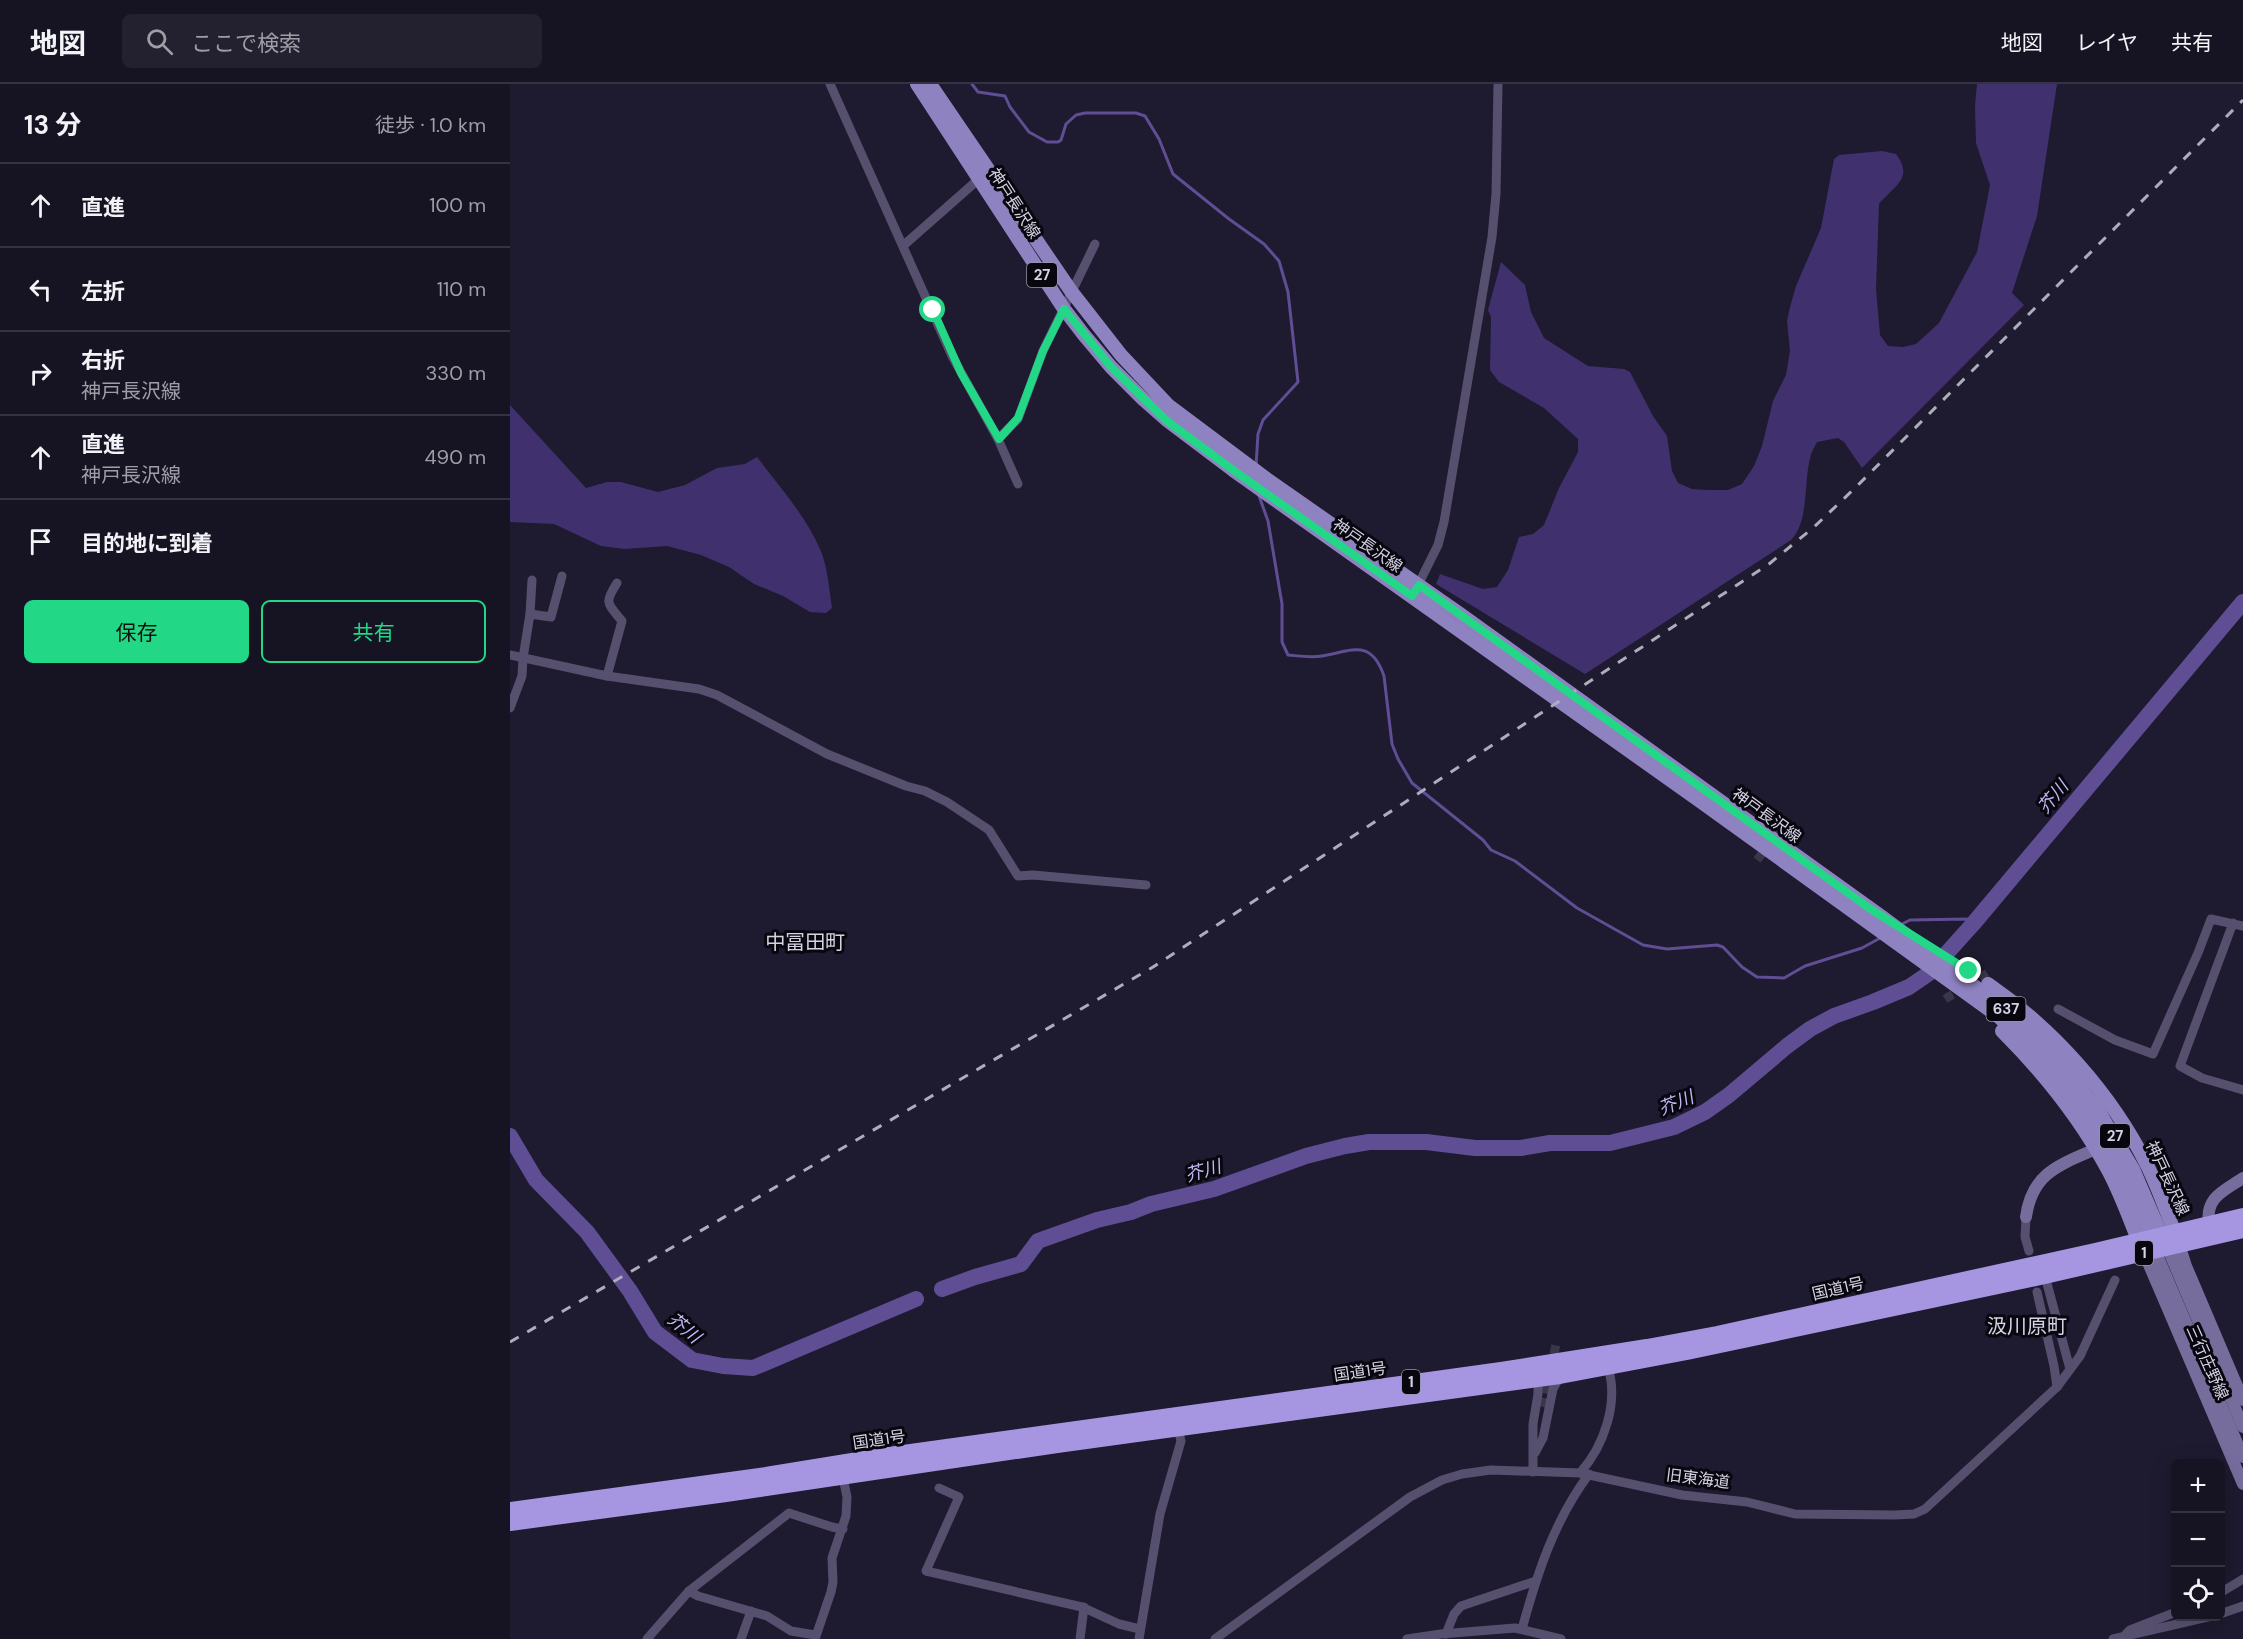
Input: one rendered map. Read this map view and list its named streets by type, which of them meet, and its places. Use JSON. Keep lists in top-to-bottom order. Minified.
{"streets":{"highway":["1","国道1号"],"main road":["神戸長沢線","27","637","三行庄野線"],"street":["旧東海道"]},"crossings":[["神戸長沢線","国道1号"],["神戸長沢線","三行庄野線"],["国道1号","三行庄野線"]],"districts":["中冨田町","汲川原町"],"water":["芥川"],"page":{"header":"地図","search":"ここで検索","nav":["地図","レイヤ","共有"],"heading":["13 分","徒歩 · 1.0 km"],"list":[["直進","100 m"],["左折","110 m"],["右折","神戸長沢線","330 m"],["直進","神戸長沢線","490 m"],"目的地に到着"],"buttons":["保存","共有"],"map_buttons":["+","−"]}}
